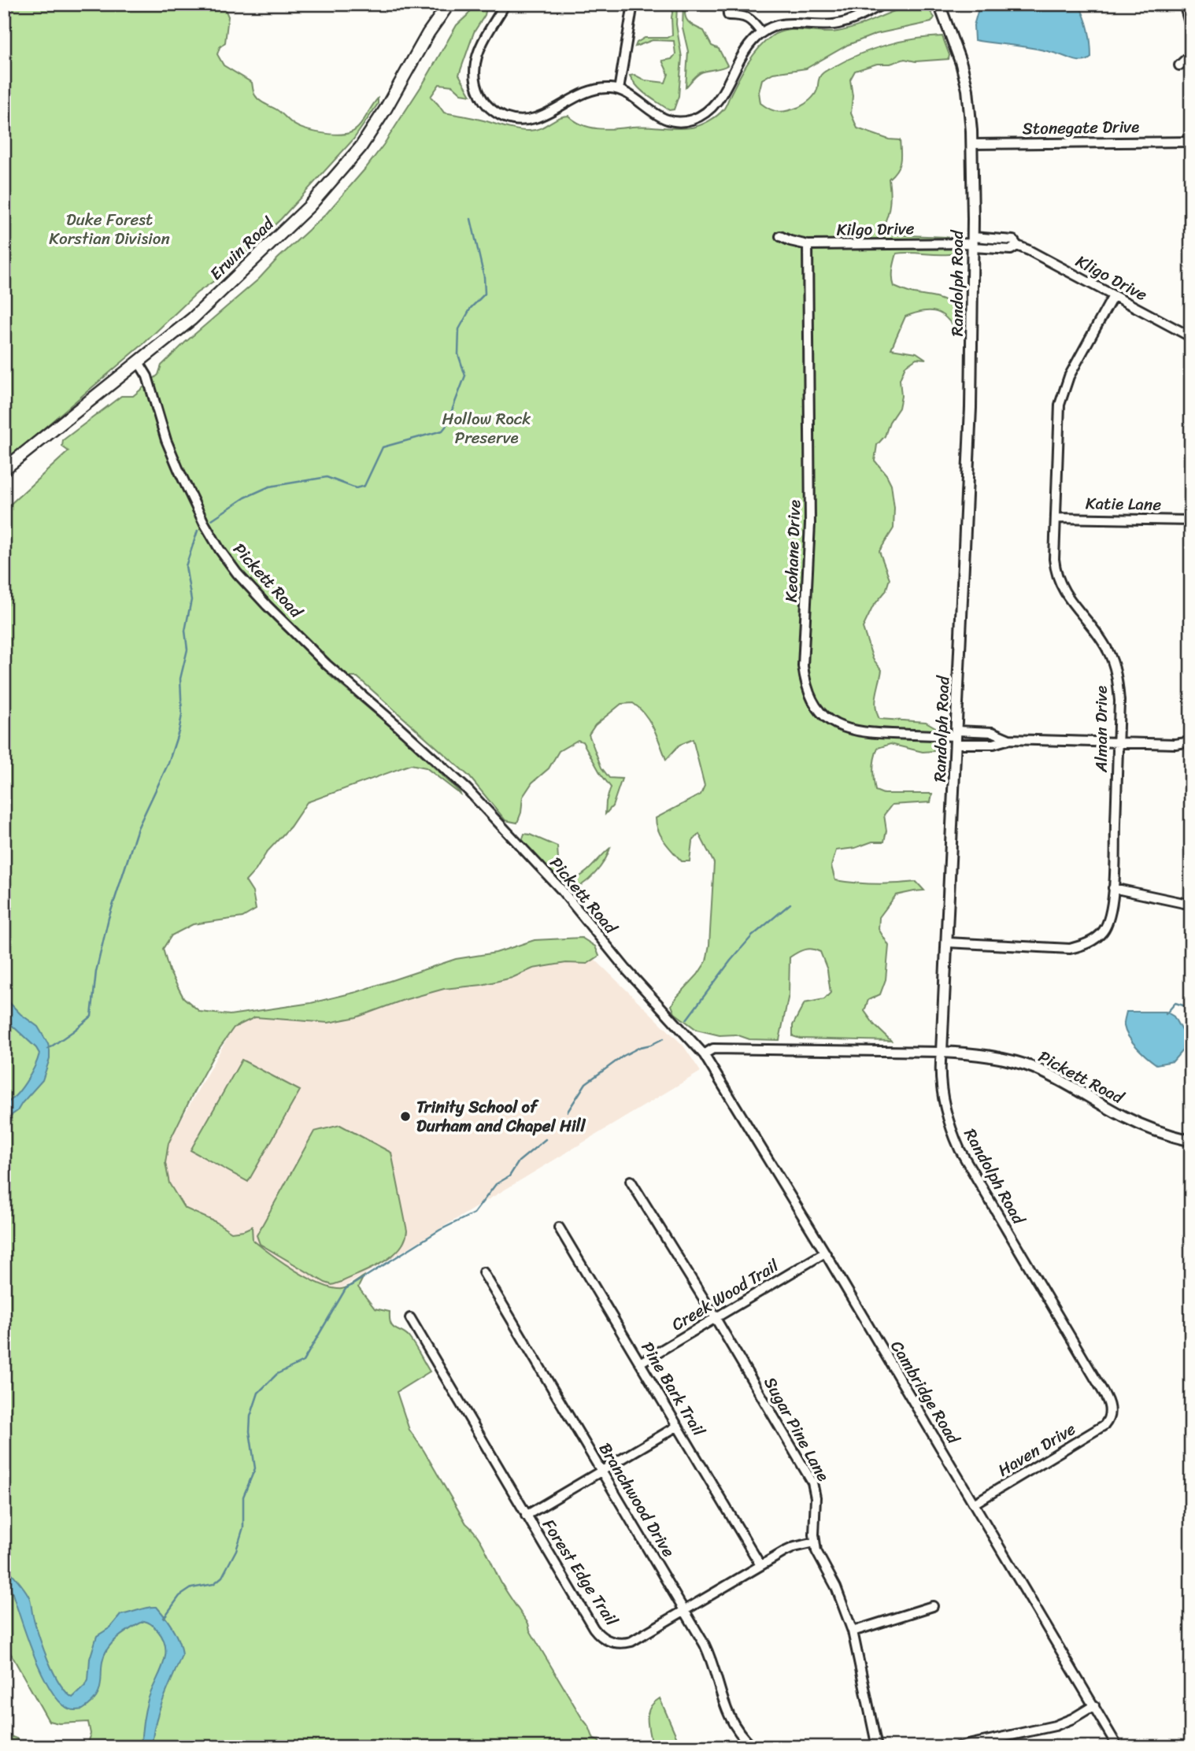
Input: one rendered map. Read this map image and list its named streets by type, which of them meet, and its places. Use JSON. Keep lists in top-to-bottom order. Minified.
{"streets":{"main road":["Erwin Road"],"street":["Stonegate Drive","Kilgo Drive","Kligo Drive","Randolph Road","Katie Lane","Keohane Drive","Pickett Road","Alman Drive","Creek Wood Trail","Pine Bark Trail","Cambridge Road","Sugar Pine Lane","Haven Drive","Branchwood Drive","Forest Edge Trail"]},"crossings":[["Stonegate Drive","Randolph Road"],["Kilgo Drive","Kligo Drive"],["Kilgo Drive","Randolph Road"],["Kilgo Drive","Keohane Drive"],["Erwin Road","Pickett Road"],["Kligo Drive","Randolph Road"],["Kligo Drive","Alman Drive"],["Randolph Road","Keohane Drive"],["Randolph Road","Pickett Road"],["Randolph Road","Alman Drive"],["Randolph Road","Haven Drive"],["Katie Lane","Alman Drive"],["Keohane Drive","Alman Drive"],["Pickett Road","Cambridge Road"],["Creek Wood Trail","Pine Bark Trail"],["Creek Wood Trail","Cambridge Road"],["Creek Wood Trail","Sugar Pine Lane"],["Pine Bark Trail","Forest Edge Trail"],["Cambridge Road","Haven Drive"],["Sugar Pine Lane","Forest Edge Trail"],["Branchwood Drive","Forest Edge Trail"]],"parks":["Duke Forest Korstian Division","Hollow Rock Preserve"],"places":["Trinity School of Durham and Chapel Hill"]}
